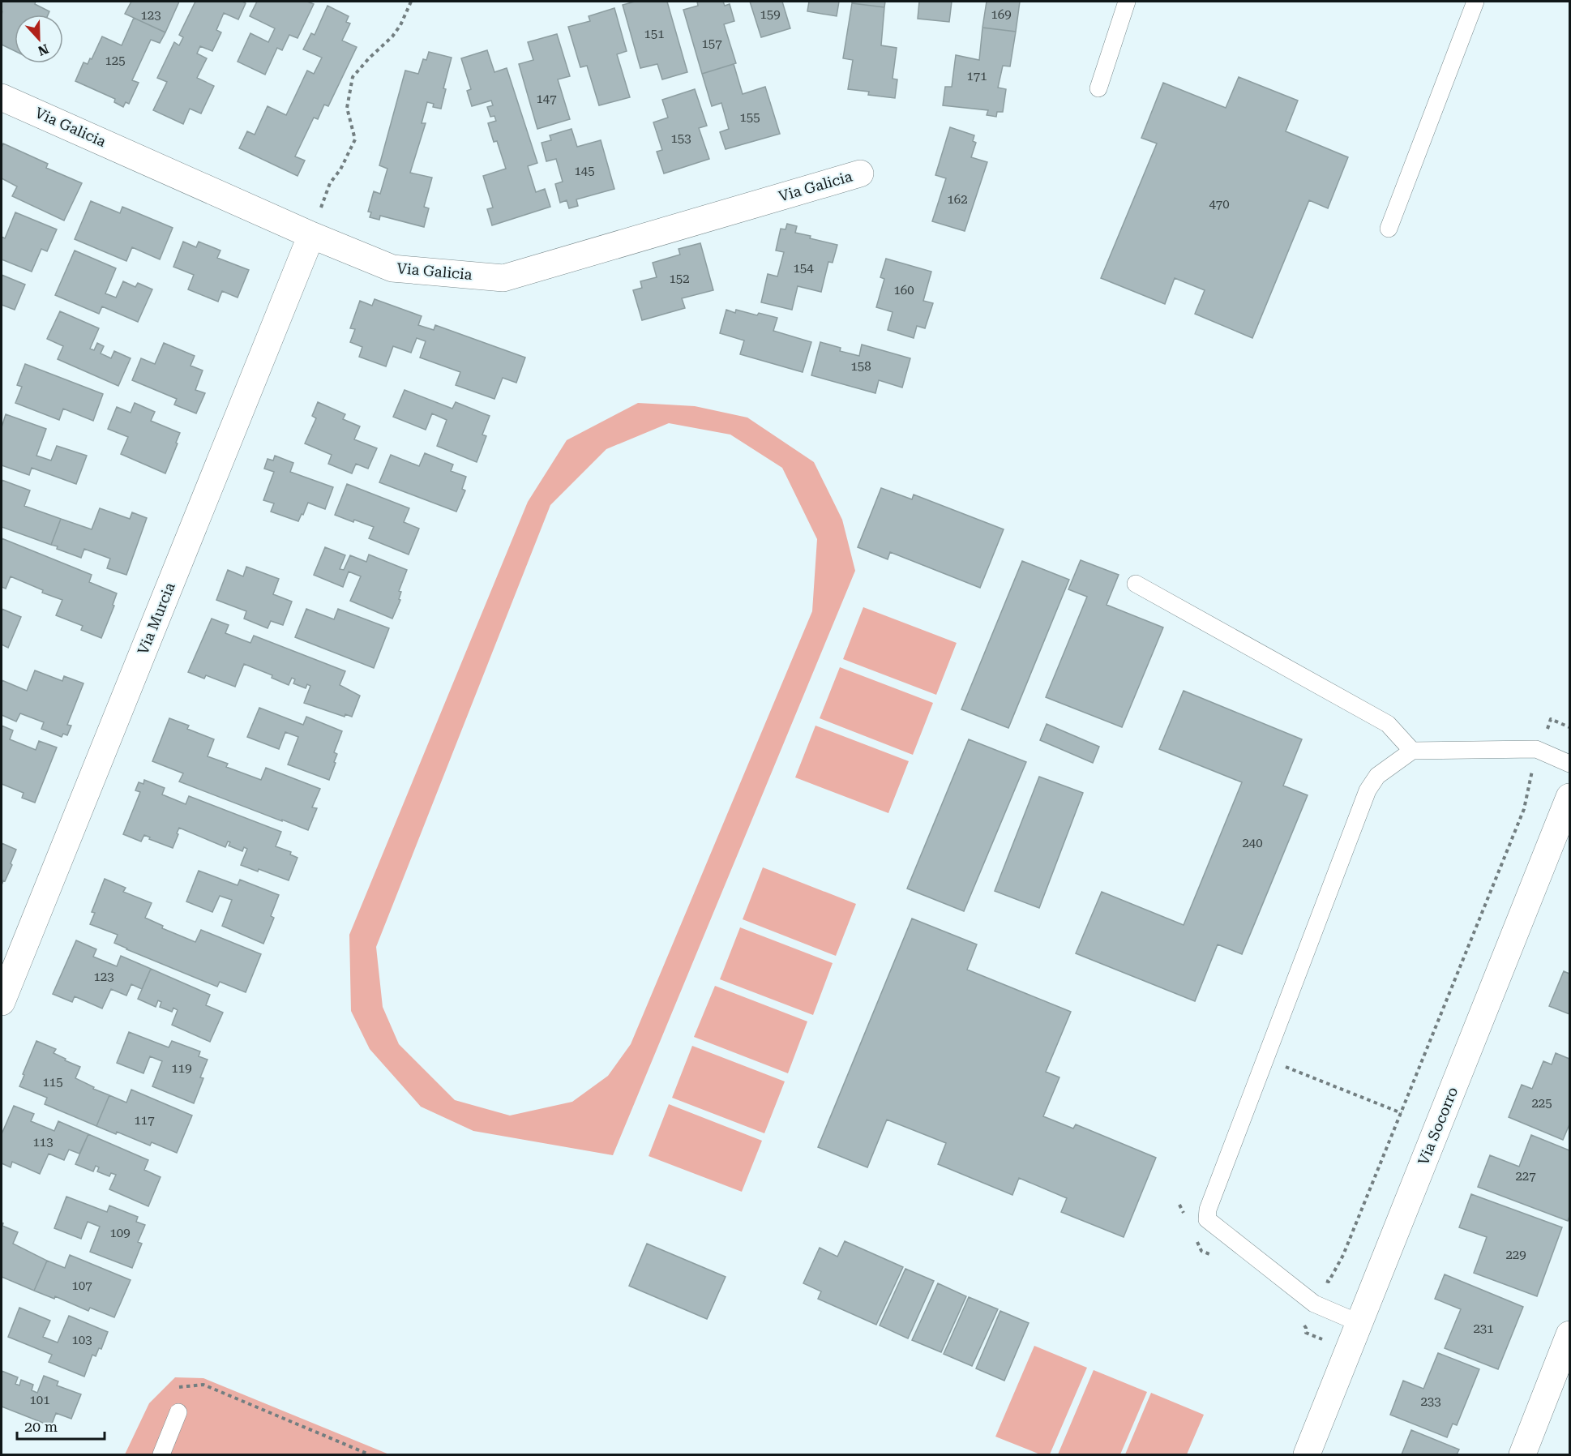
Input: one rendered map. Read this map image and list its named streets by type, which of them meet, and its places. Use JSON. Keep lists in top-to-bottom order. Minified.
{"streets":{"street":["Via Galicia","Via Murcia","Via Socorro"]},"crossings":[["Via Galicia","Via Murcia"]],"house_numbers":["159","169","123","151","157","125","171","147","155","153","145","162","470","154","152","160","158","240","123","119","115","225","117","113","227","109","229","107","231","103","101","233"],"scale_bar":"20 m","north":"bottom"}
